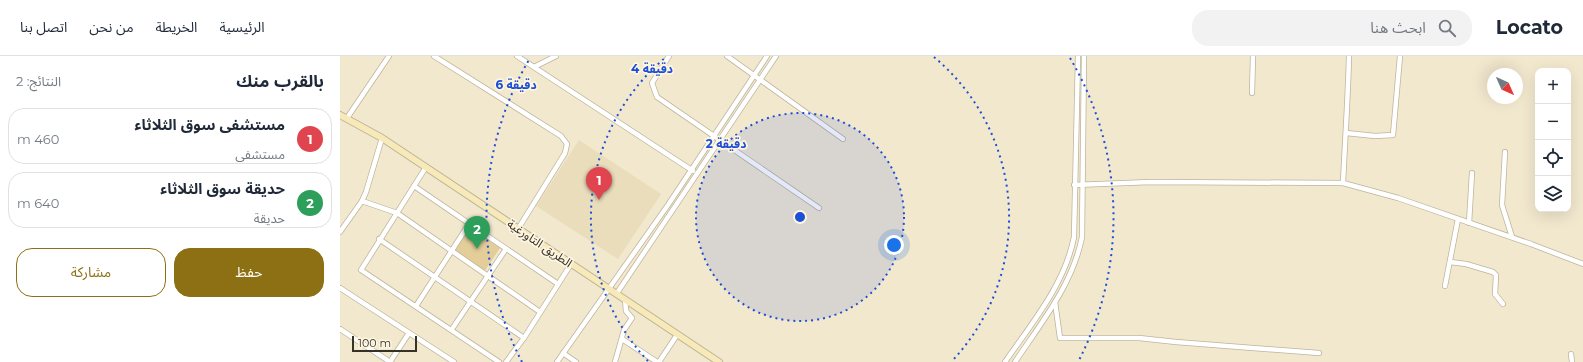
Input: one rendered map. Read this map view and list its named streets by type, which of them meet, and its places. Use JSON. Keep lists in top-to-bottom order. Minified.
{"streets":{"street":["الطريق التاورغية"]},"scale_bar":"100 m","north":"bottom right","page":{"header":"Locato","search":"ابحث هنا","nav":["الرئيسية","الخريطة","من نحن","اتصل بنا"],"heading":["بالقرب منك","النتائج: 2"],"map_buttons":["+","−"],"list":[{"mark":"1","name":"مستشفى سوق الثلاثاء","note":"مستشفى","value":"460 m"},{"mark":"2","name":"حديقة سوق الثلاثاء","note":"حديقة","value":"640 m"}],"pins":["1","2"],"buttons":["حفظ","مشاركة"],"scale":"100 m"},"rings":["4 دقيقة","6 دقيقة","2 دقيقة"]}
